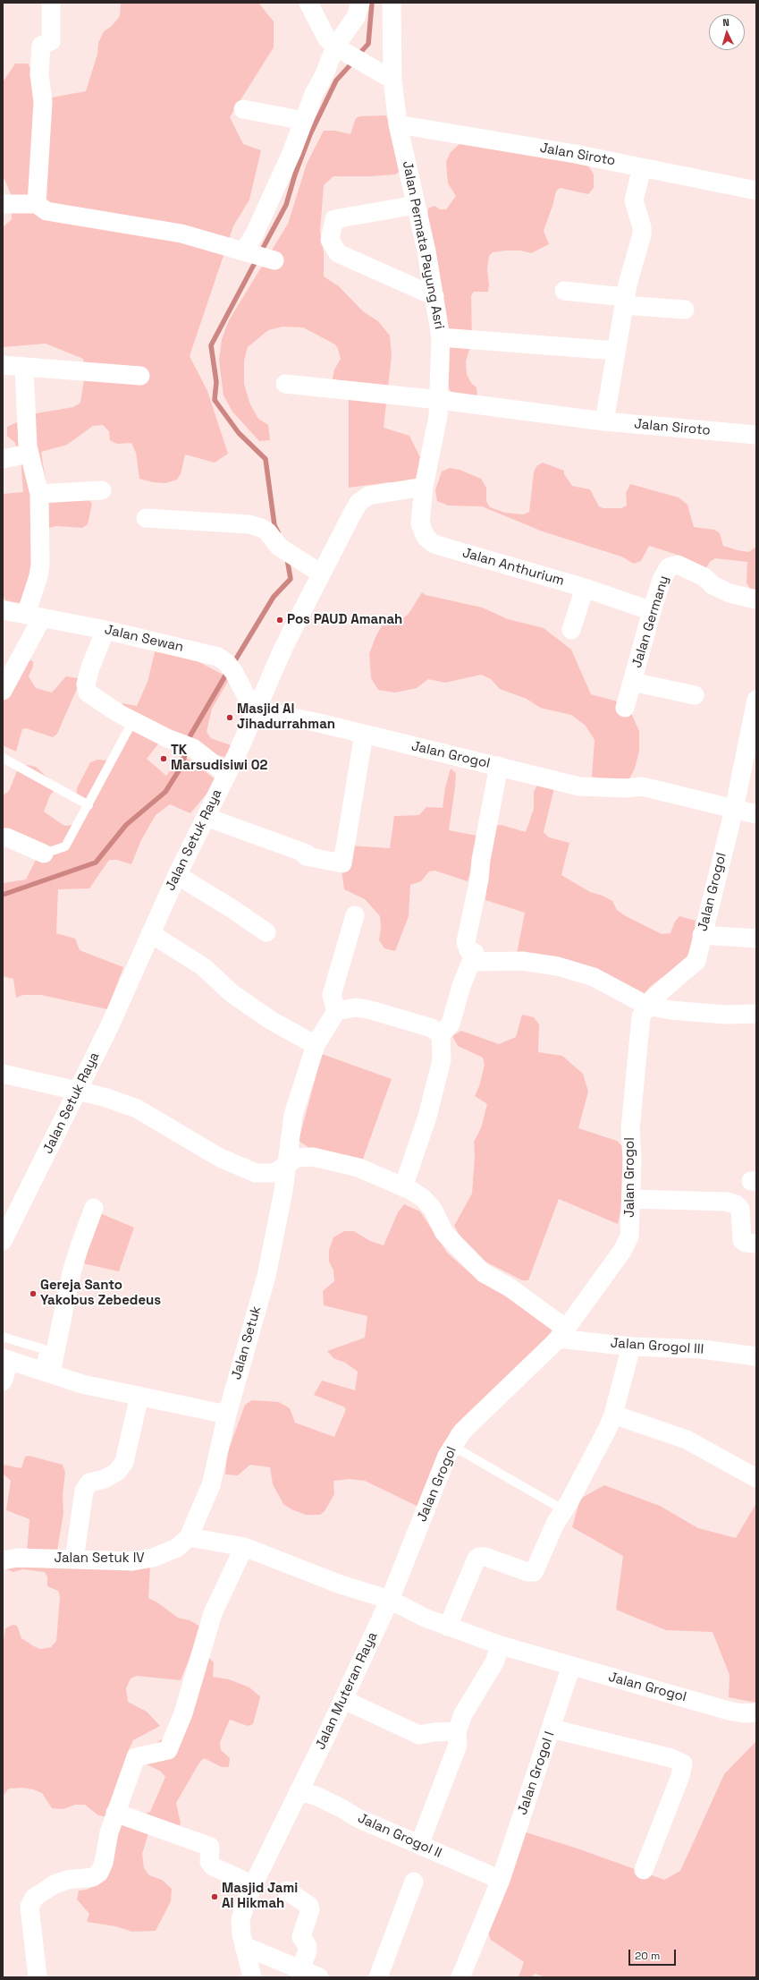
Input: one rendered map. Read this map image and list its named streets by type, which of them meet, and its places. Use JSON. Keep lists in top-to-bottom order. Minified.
{"streets":{"street":["Jalan Siroto","Jalan Permata Payung Asri","Jalan Anthurium","Jalan Germany","Jalan Sewan","Jalan Grogol","Jalan Setuk Raya","Jalan Setuk","Jalan Grogol III","Jalan Setuk IV","Jalan Muteran Raya","Jalan Grogol I","Jalan Grogol II"]},"crossings":[["Jalan Siroto","Jalan Permata Payung Asri"],["Jalan Permata Payung Asri","Jalan Anthurium"],["Jalan Permata Payung Asri","Jalan Setuk Raya"],["Jalan Anthurium","Jalan Germany"],["Jalan Anthurium","Jalan Setuk Raya"],["Jalan Sewan","Jalan Grogol"],["Jalan Sewan","Jalan Setuk Raya"],["Jalan Grogol","Jalan Setuk Raya"],["Jalan Grogol","Jalan Grogol III"],["Jalan Grogol","Jalan Muteran Raya"],["Jalan Grogol","Jalan Grogol I"],["Jalan Setuk","Jalan Setuk IV"],["Jalan Muteran Raya","Jalan Grogol II"],["Jalan Grogol I","Jalan Grogol II"]],"places":["Pos PAUD Amanah","Masjid Al Jihadurrahman","TK Marsudisiwi 02","Gereja Santo Yakobus Zebedeus","Masjid Jami Al Hikmah"],"scale_bar":"20 m","north":"top"}
